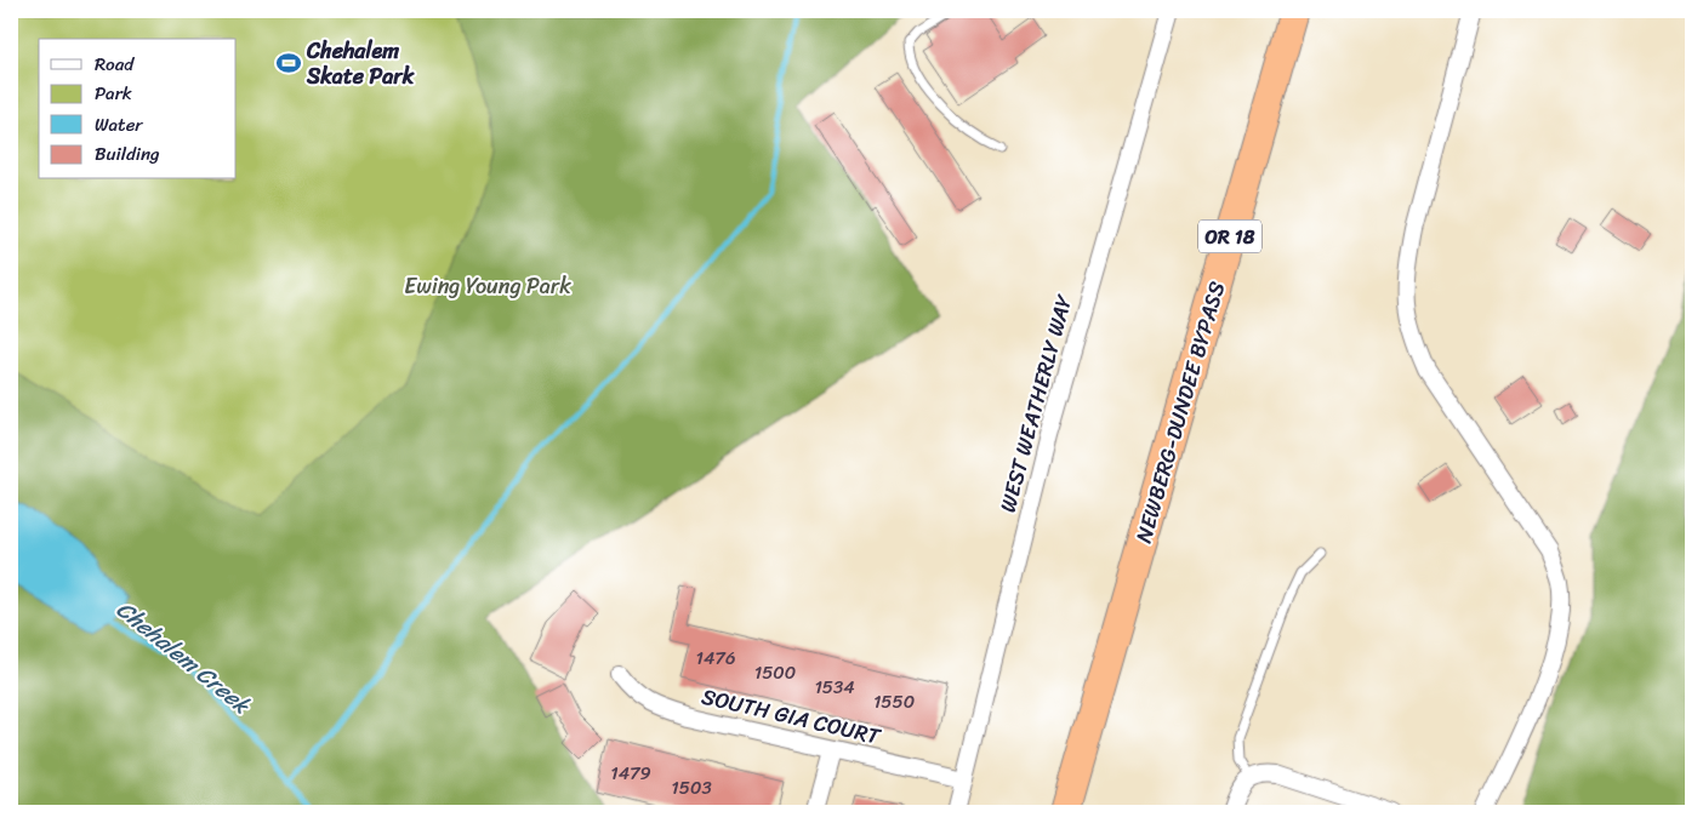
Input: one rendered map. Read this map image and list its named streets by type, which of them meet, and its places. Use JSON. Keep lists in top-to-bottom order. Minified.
{"streets":{"highway":["OR 18","NEWBERG-DUNDEE BYPASS"],"street":["WEST WEATHERLY WAY","SOUTH GIA COURT"]},"crossings":[["WEST WEATHERLY WAY","SOUTH GIA COURT"]],"water":["Chehalem Creek"],"parks":["Ewing Young Park"],"places":{"sports":["Chehalem Skate Park"]},"house_numbers":["1476","1500","1534","1550","1479","1503"],"legend":["Road","Park","Water","Building"]}
